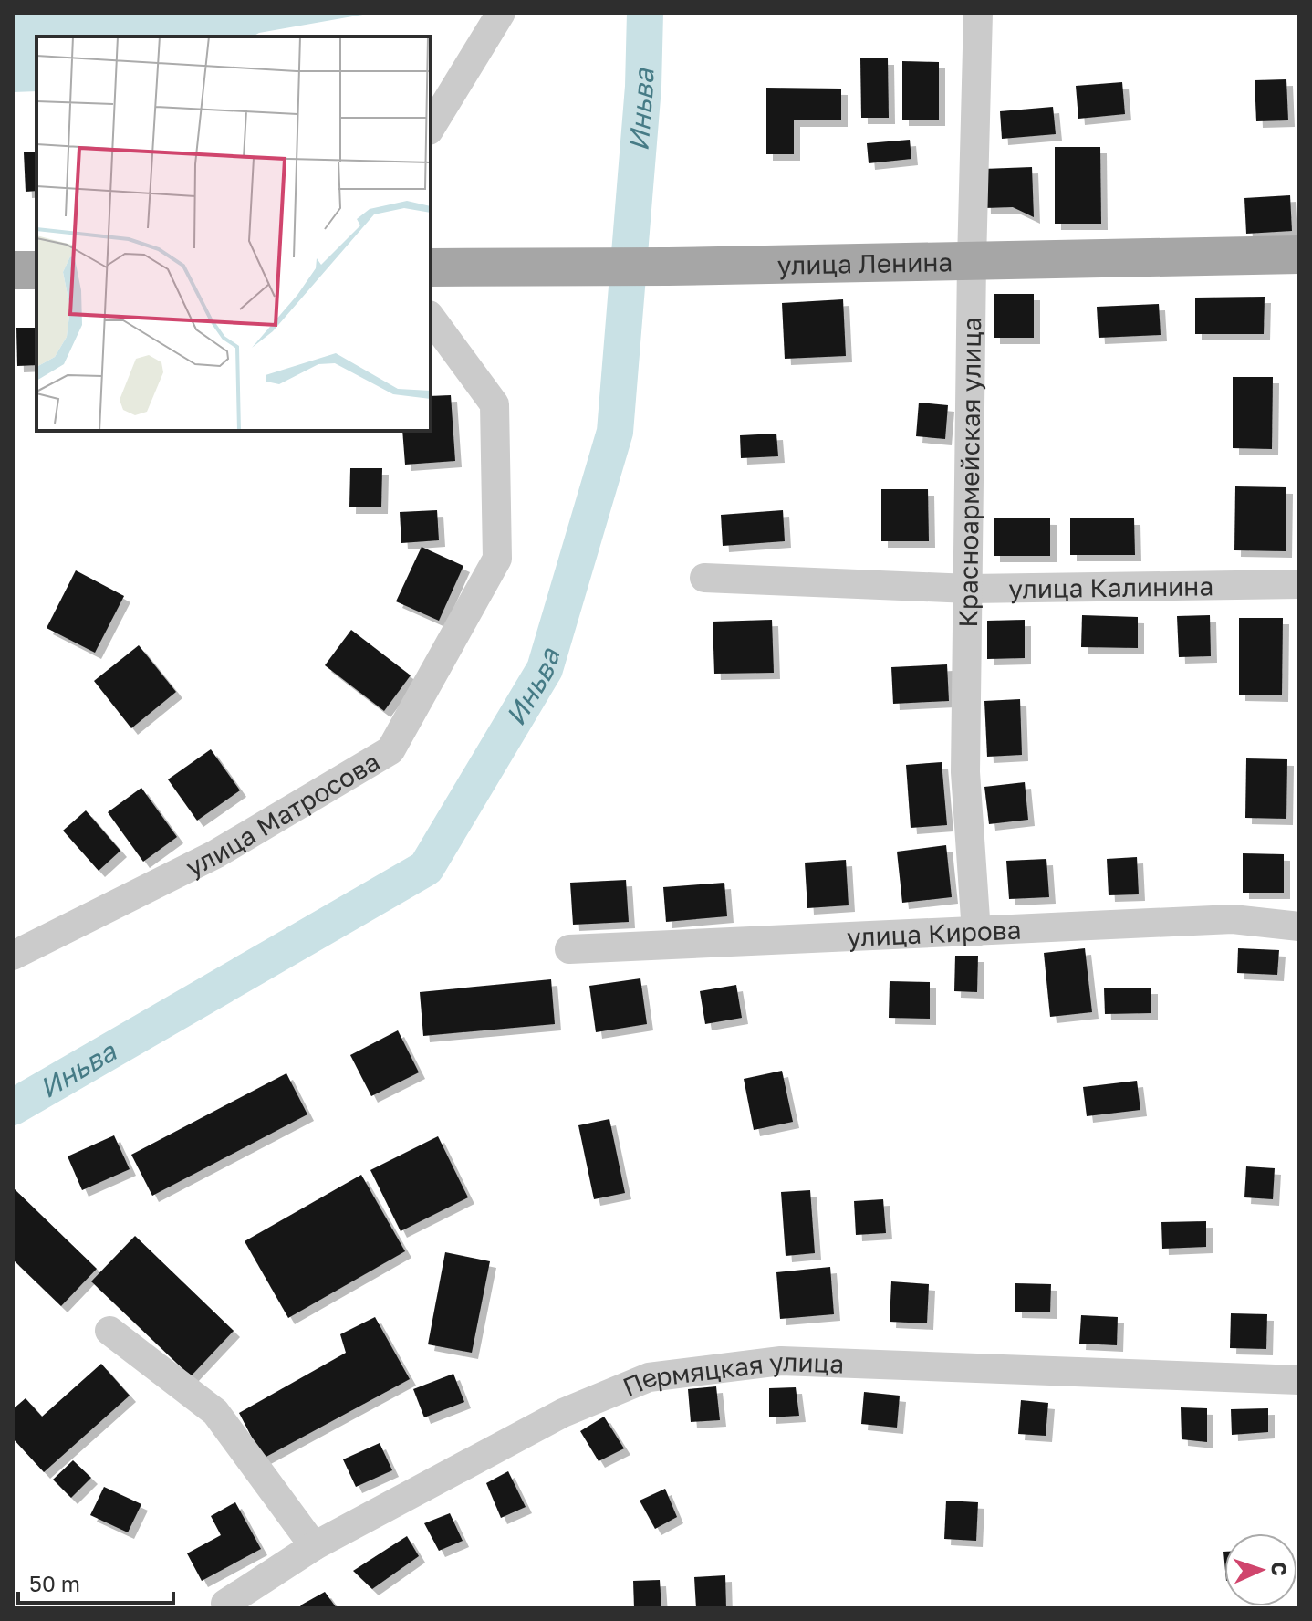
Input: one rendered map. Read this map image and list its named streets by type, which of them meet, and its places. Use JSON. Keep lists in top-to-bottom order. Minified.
{"streets":{"main road":["улица Ленина"],"street":["Красноармейская улица","улица Калинина","улица Матросова","улица Кирова","Пермяцкая улица"]},"crossings":[["улица Ленина","Красноармейская улица"],["Красноармейская улица","улица Калинина"],["Красноармейская улица","улица Кирова"]],"water":["Иньва"],"scale_bar":"50 m","north":"right"}
